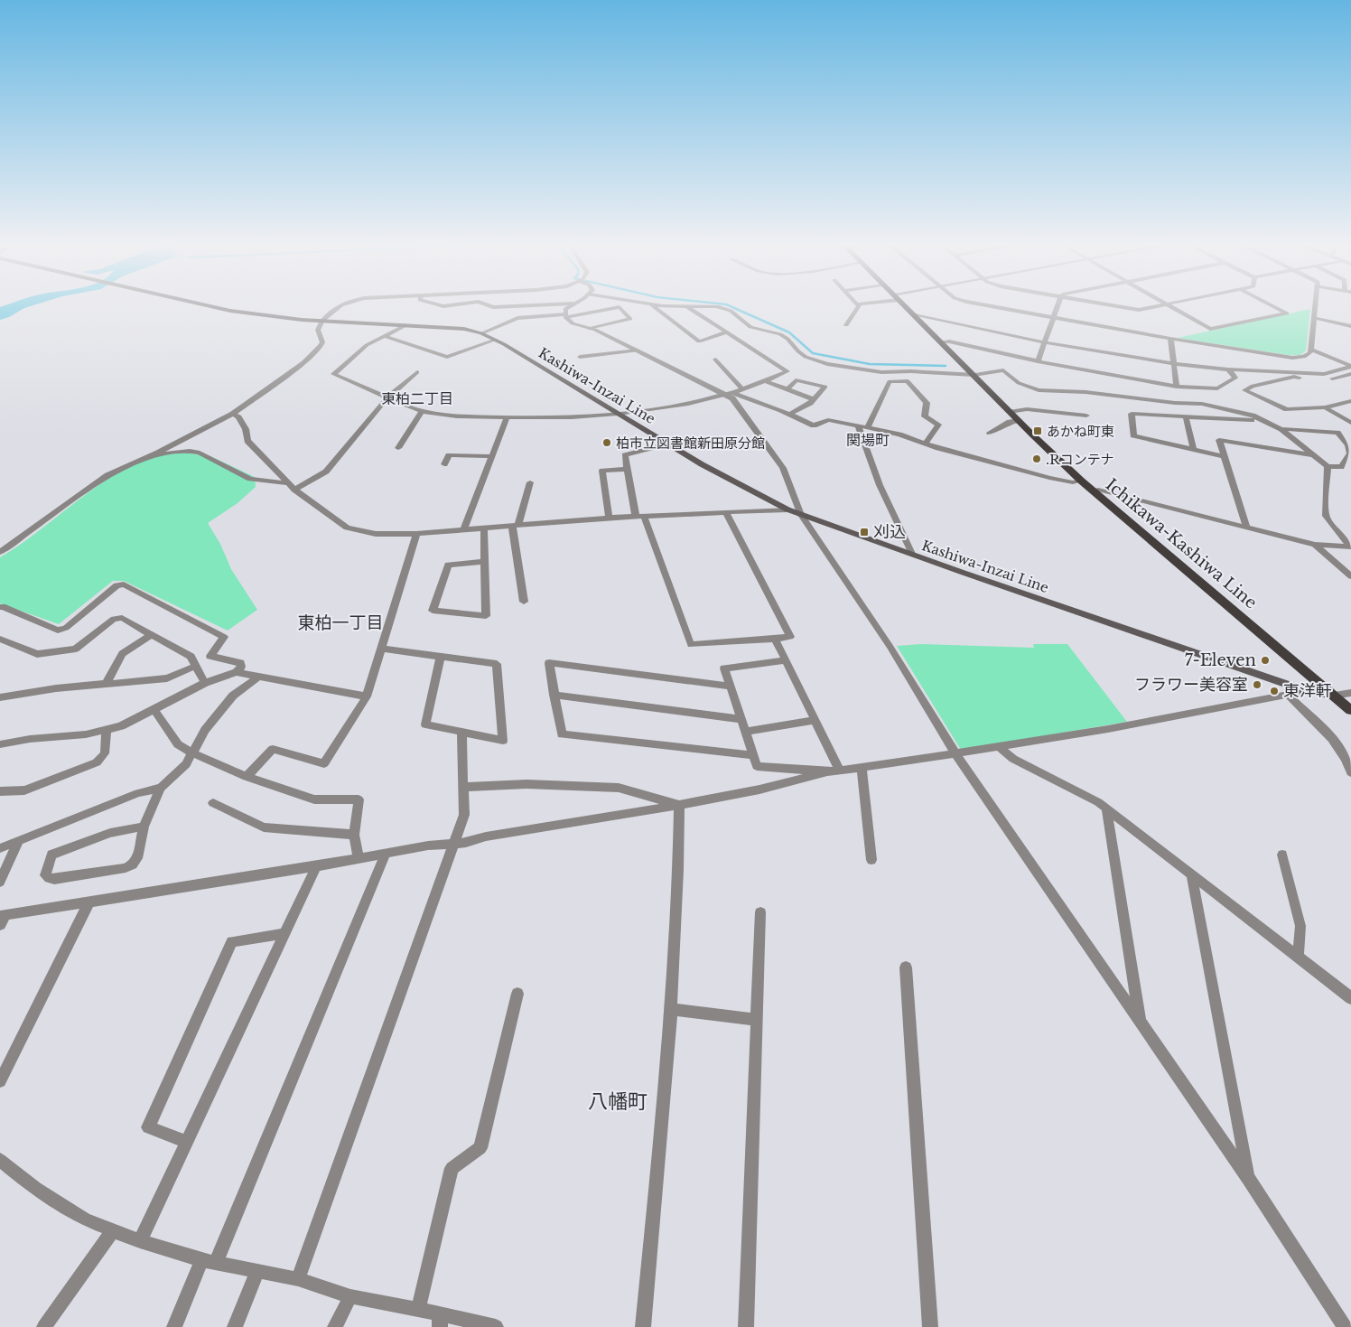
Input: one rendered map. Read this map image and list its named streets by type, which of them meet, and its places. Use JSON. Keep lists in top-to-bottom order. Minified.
{"streets":{"main road":["Kashiwa-Inzai Line","Ichikawa-Kashiwa Line"]},"crossings":[["Kashiwa-Inzai Line","Ichikawa-Kashiwa Line"]],"districts":["東柏二丁目","関場町","東柏一丁目","八幡町"],"places":{"transit":["あかね町東","刈込"],"other":["柏市立図書館新田原分館",".Rコンテナ","7-Eleven","フラワー美容室","東洋軒"]}}
